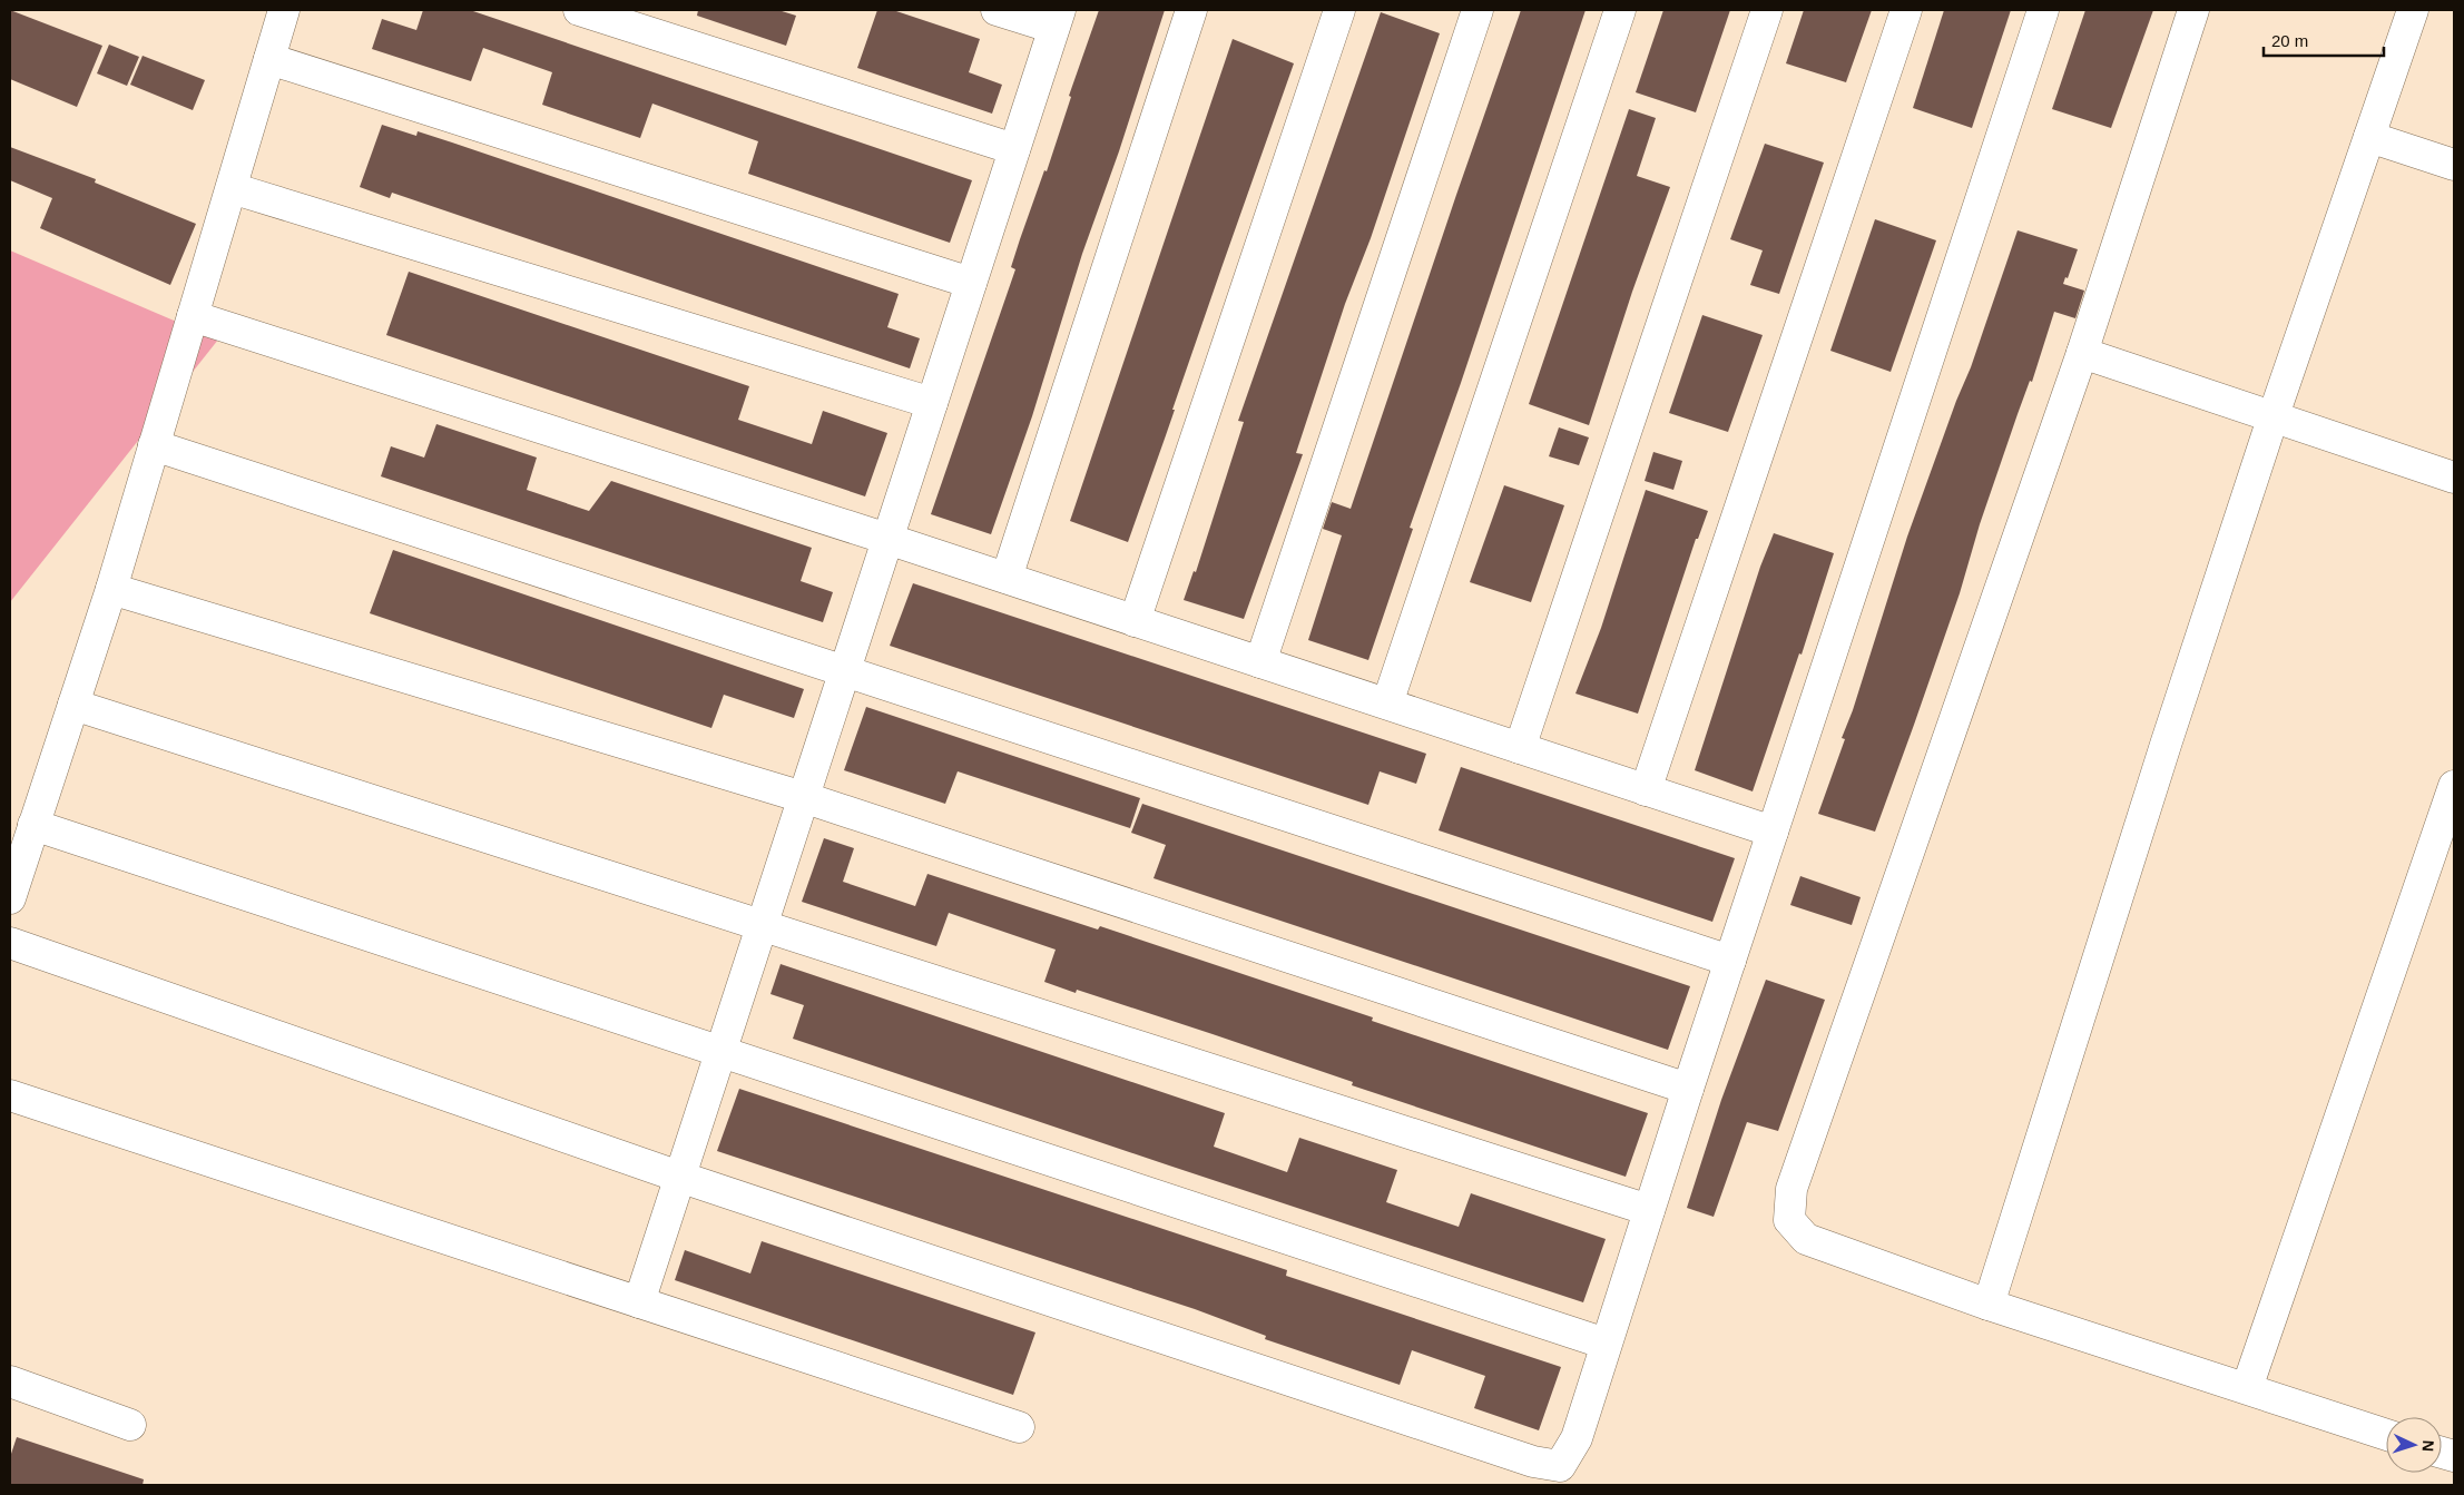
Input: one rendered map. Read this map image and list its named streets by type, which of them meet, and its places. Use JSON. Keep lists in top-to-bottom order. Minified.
{"scale_bar":"20 m","north":"right"}
